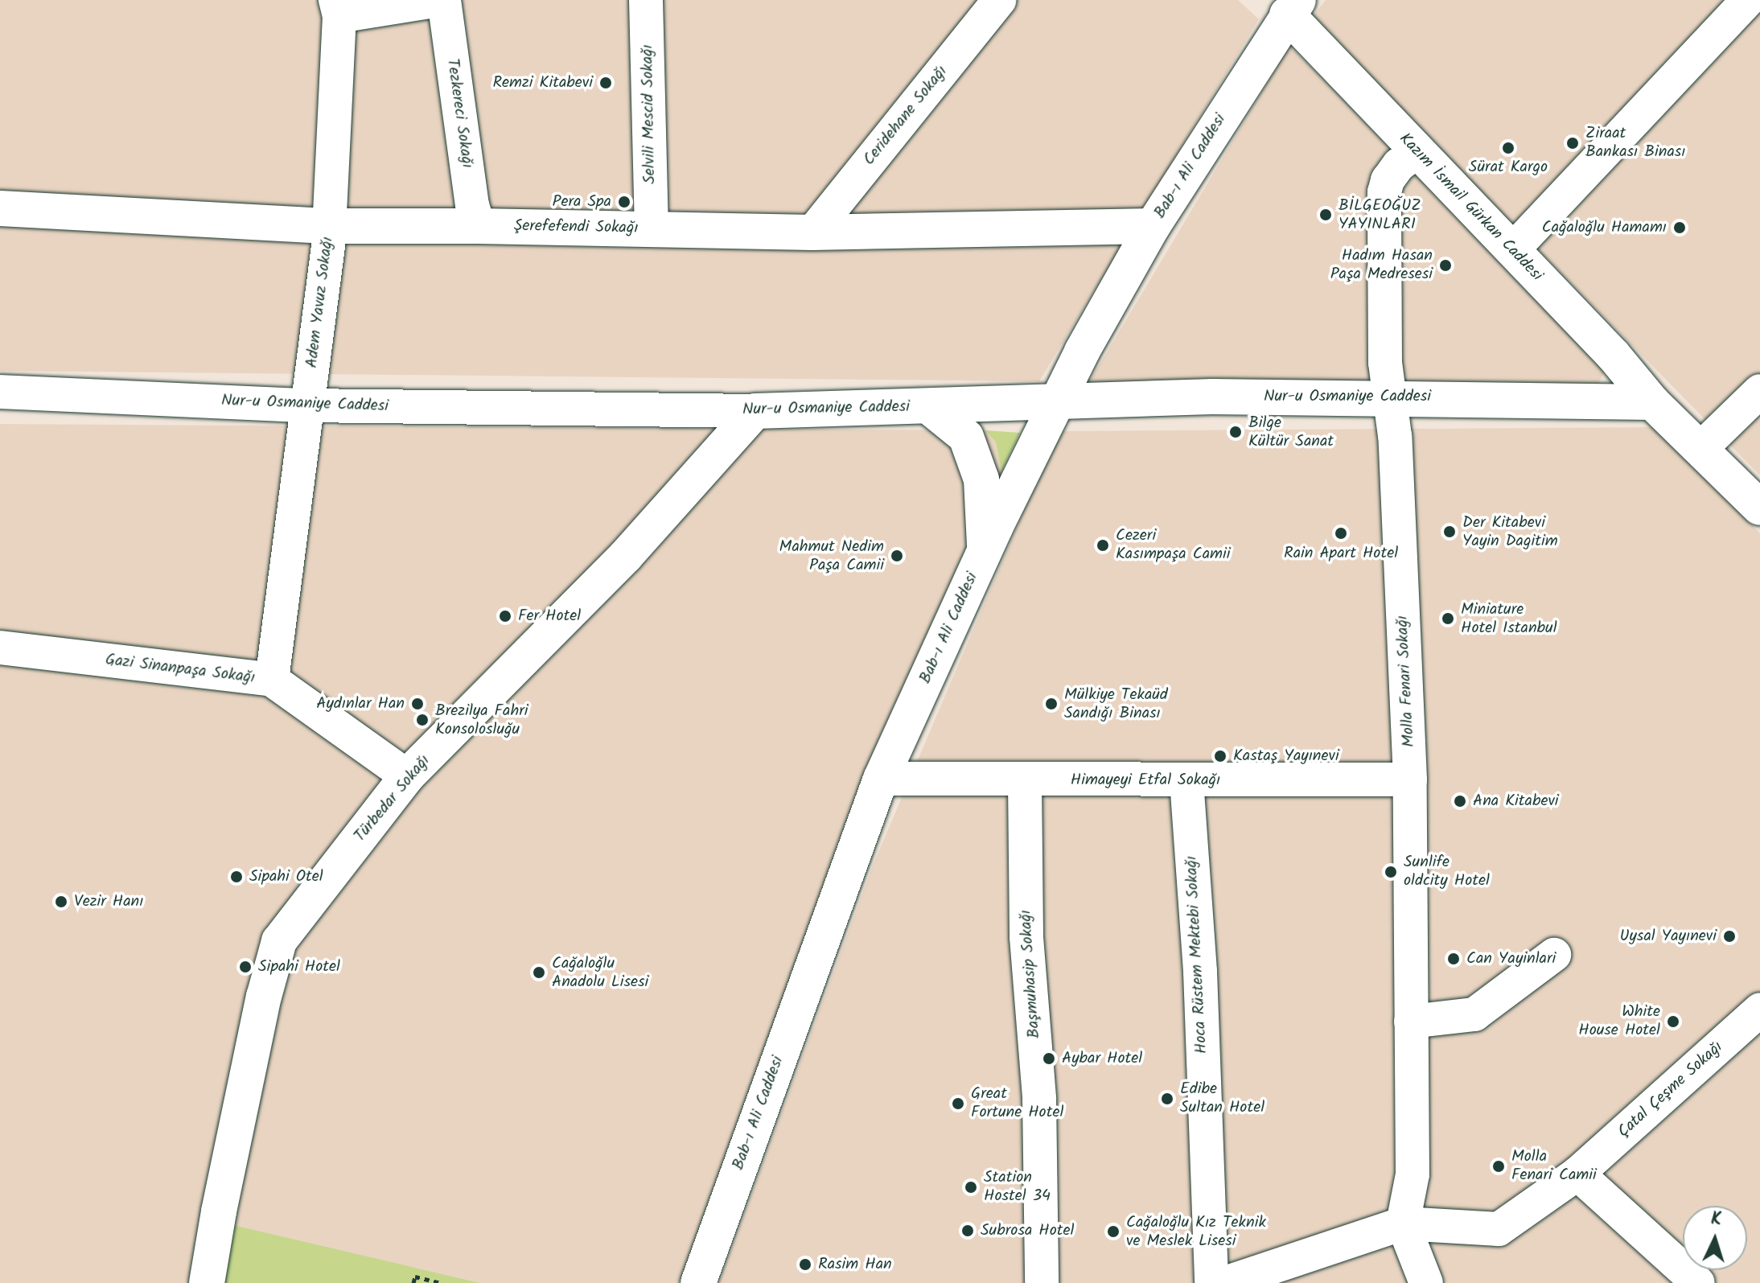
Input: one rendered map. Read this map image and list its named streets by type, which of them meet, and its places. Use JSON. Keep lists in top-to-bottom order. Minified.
{"streets":{"main road":["Bab-ı Ali Caddesi","Kazım İsmail Gürkan Caddesi","Şerefefendi Sokağı","Nur-u Osmaniye Caddesi","Türbedar Sokağı"],"street":["Tezkereci Sokağı","Selvili Mescid Sokağı","Ceridehane Sokağı","Adem Yavuz Sokağı","Gazi Sinanpaşa Sokağı","Molla Fenari Sokağı","Himayeyi Etfal Sokağı","Hoca Rüstem Mektebi Sokağı","Başmuhasip Sokağı","Çatal Çeşme Sokağı"]},"crossings":[["Tezkereci Sokağı","Şerefefendi Sokağı"],["Selvili Mescid Sokağı","Şerefefendi Sokağı"],["Ceridehane Sokağı","Şerefefendi Sokağı"],["Bab-ı Ali Caddesi","Kazım İsmail Gürkan Caddesi"],["Bab-ı Ali Caddesi","Şerefefendi Sokağı"],["Bab-ı Ali Caddesi","Nur-u Osmaniye Caddesi"],["Bab-ı Ali Caddesi","Himayeyi Etfal Sokağı"],["Kazım İsmail Gürkan Caddesi","Nur-u Osmaniye Caddesi"],["Kazım İsmail Gürkan Caddesi","Molla Fenari Sokağı"],["Şerefefendi Sokağı","Adem Yavuz Sokağı"],["Adem Yavuz Sokağı","Nur-u Osmaniye Caddesi"],["Adem Yavuz Sokağı","Gazi Sinanpaşa Sokağı"],["Nur-u Osmaniye Caddesi","Molla Fenari Sokağı"],["Nur-u Osmaniye Caddesi","Türbedar Sokağı"],["Gazi Sinanpaşa Sokağı","Türbedar Sokağı"],["Molla Fenari Sokağı","Himayeyi Etfal Sokağı"],["Molla Fenari Sokağı","Çatal Çeşme Sokağı"],["Himayeyi Etfal Sokağı","Hoca Rüstem Mektebi Sokağı"],["Himayeyi Etfal Sokağı","Başmuhasip Sokağı"]],"places":["Remzi Kitabevi","Ziraat Bankası Binası","Sürat Kargo","Pera Spa","BİLGEOĞUZ YAYINLARI","Cağaloğlu Hamamı","Hadım Hasan Paşa Medresesi","Bilge Kültür Sanat","Der Kitabevi Yayin Dagitim","Rain Apart Hotel","Cezeri Kasımpaşa Camii","Mahmut Nedim Paşa Camii","Fer Hotel","Miniature Hotel Istanbul","Aydınlar Han","Mülkiye Tekaüd Sandığı Binası","Brezilya Fahri Konsolosluğu","Kastaş Yayınevi","Ana Kitabevi","Sunlife oldcity Hotel","Sipahi Otel","Vezir Hanı","Uysal Yayınevi","Can Yayinlari","Sipahi Hotel","Cağaloğlu Anadolu Lisesi","White House Hotel","Aybar Hotel","Edibe Sultan Hotel","Great Fortune Hotel","Molla Fenari Camii","Station Hostel 34","Subrosa Hotel","Cağaloğlu Kız Teknik ve Meslek Lisesi","Rasim Han"],"north":"top"}
